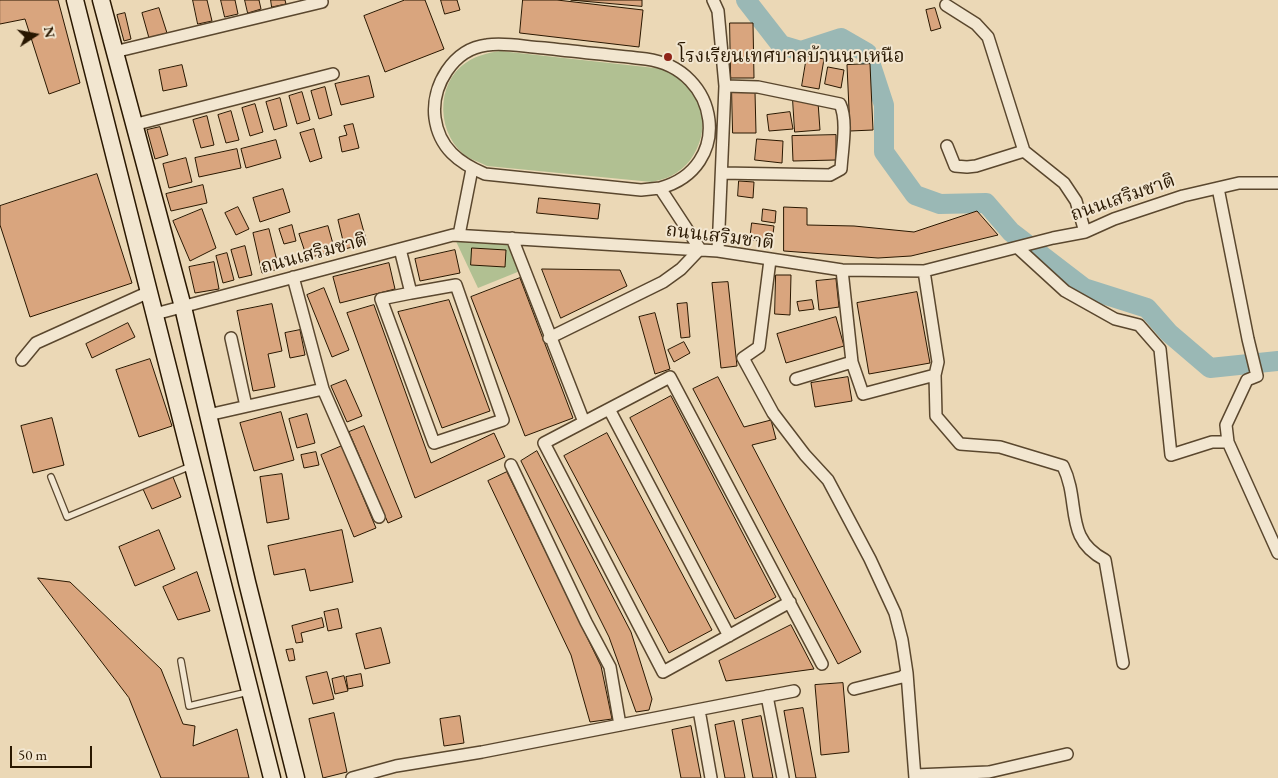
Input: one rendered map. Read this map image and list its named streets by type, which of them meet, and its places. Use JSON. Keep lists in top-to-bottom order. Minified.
{"streets":{"street":["ถนนเสริมชาติ"]},"places":["โรงเรียนเทศบาลบ้านนาเหนือ"],"scale_bar":"50 m","north":"right"}
